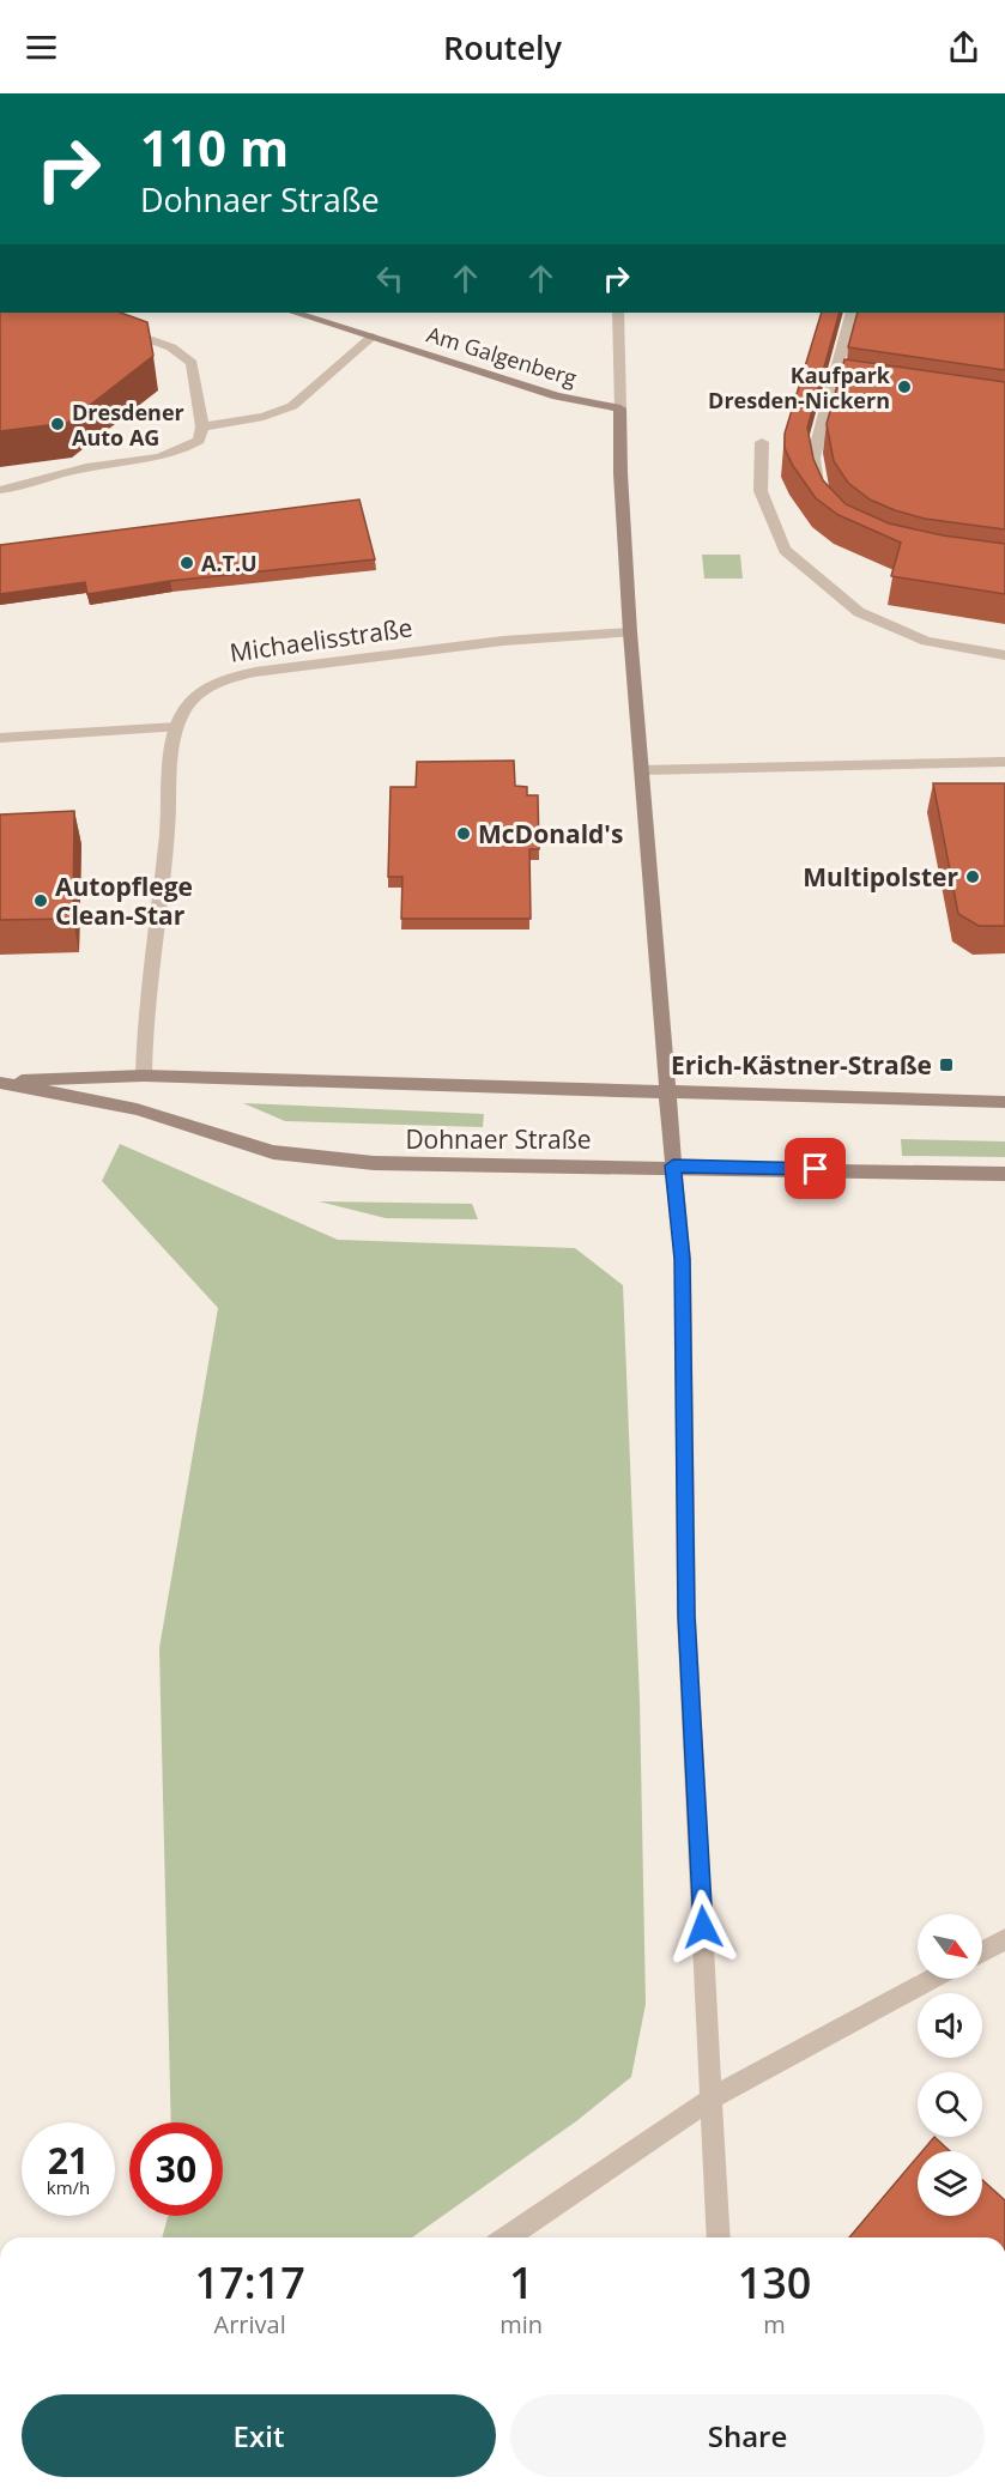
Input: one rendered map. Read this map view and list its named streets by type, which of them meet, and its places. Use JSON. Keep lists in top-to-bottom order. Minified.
{"streets":{"main road":["Am Galgenberg","Dohnaer Straße"],"street":["Michaelisstraße"]},"crossings":[["Michaelisstraße","Dohnaer Straße"]],"places":{"other":["Kaufpark Dresden-Nickern","Dresdener Auto AG","A.T.U","McDonald's","Multipolster","Autopflege Clean-Star"],"transit":["Erich-Kästner-Straße"]},"north":"bottom right","page":{"header":"Routely","turn":["110 m","Dohnaer Straße"],"speed":"21 km/h","limit":"30","eta":["17:17","Arrival","1","min","130","m"],"buttons":["Exit","Share"]}}
